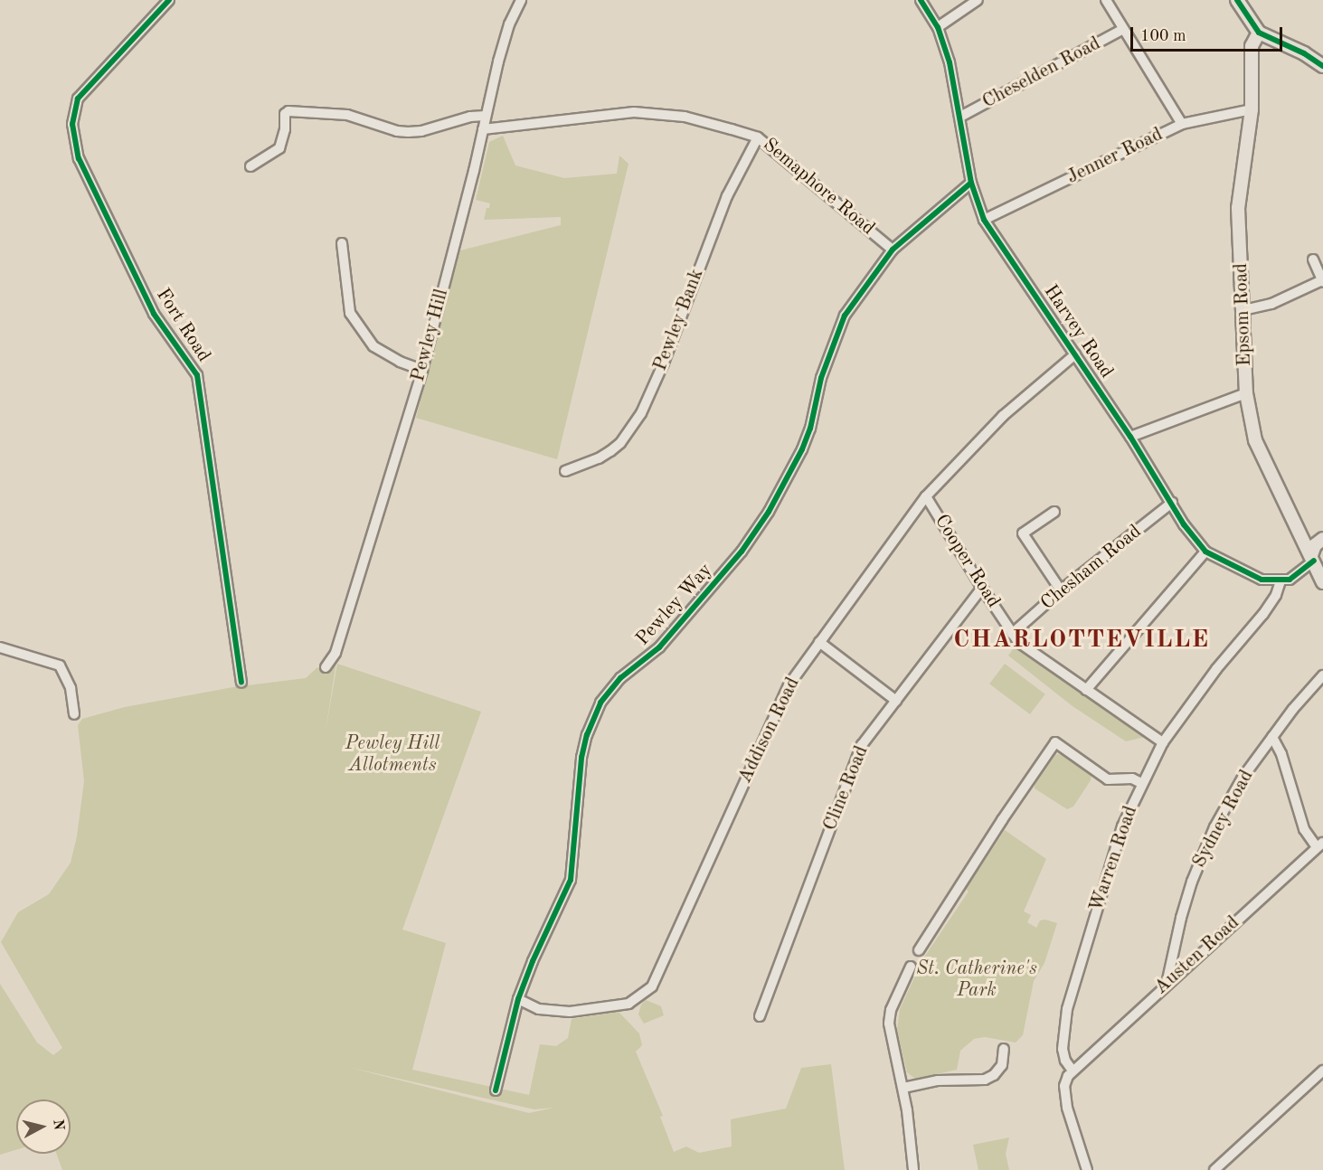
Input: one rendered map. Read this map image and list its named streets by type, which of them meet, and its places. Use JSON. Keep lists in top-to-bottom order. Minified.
{"streets":{"main road":["Epsom Road"],"street":["Cheselden Road","Jenner Road","Semaphore Road","Pewley Bank","Fort Road","Harvey Road","Pewley Hill","Cooper Road","Chesham Road","Pewley Way","Addison Road","Cline Road","Sydney Road","Warren Road","Austen Road"]},"crossings":[["Cheselden Road","Harvey Road"],["Jenner Road","Epsom Road"],["Jenner Road","Harvey Road"],["Semaphore Road","Pewley Bank"],["Semaphore Road","Pewley Hill"],["Semaphore Road","Pewley Way"],["Harvey Road","Chesham Road"],["Harvey Road","Pewley Way"],["Harvey Road","Addison Road"],["Harvey Road","Warren Road"],["Cooper Road","Chesham Road"],["Cooper Road","Addison Road"],["Cooper Road","Cline Road"],["Cooper Road","Warren Road"],["Pewley Way","Addison Road"],["Sydney Road","Austen Road"],["Warren Road","Austen Road"]],"districts":["CHARLOTTEVILLE"],"parks":["Pewley Hill Allotments","St. Catherine's Park"],"scale_bar":"100 m","north":"right"}
